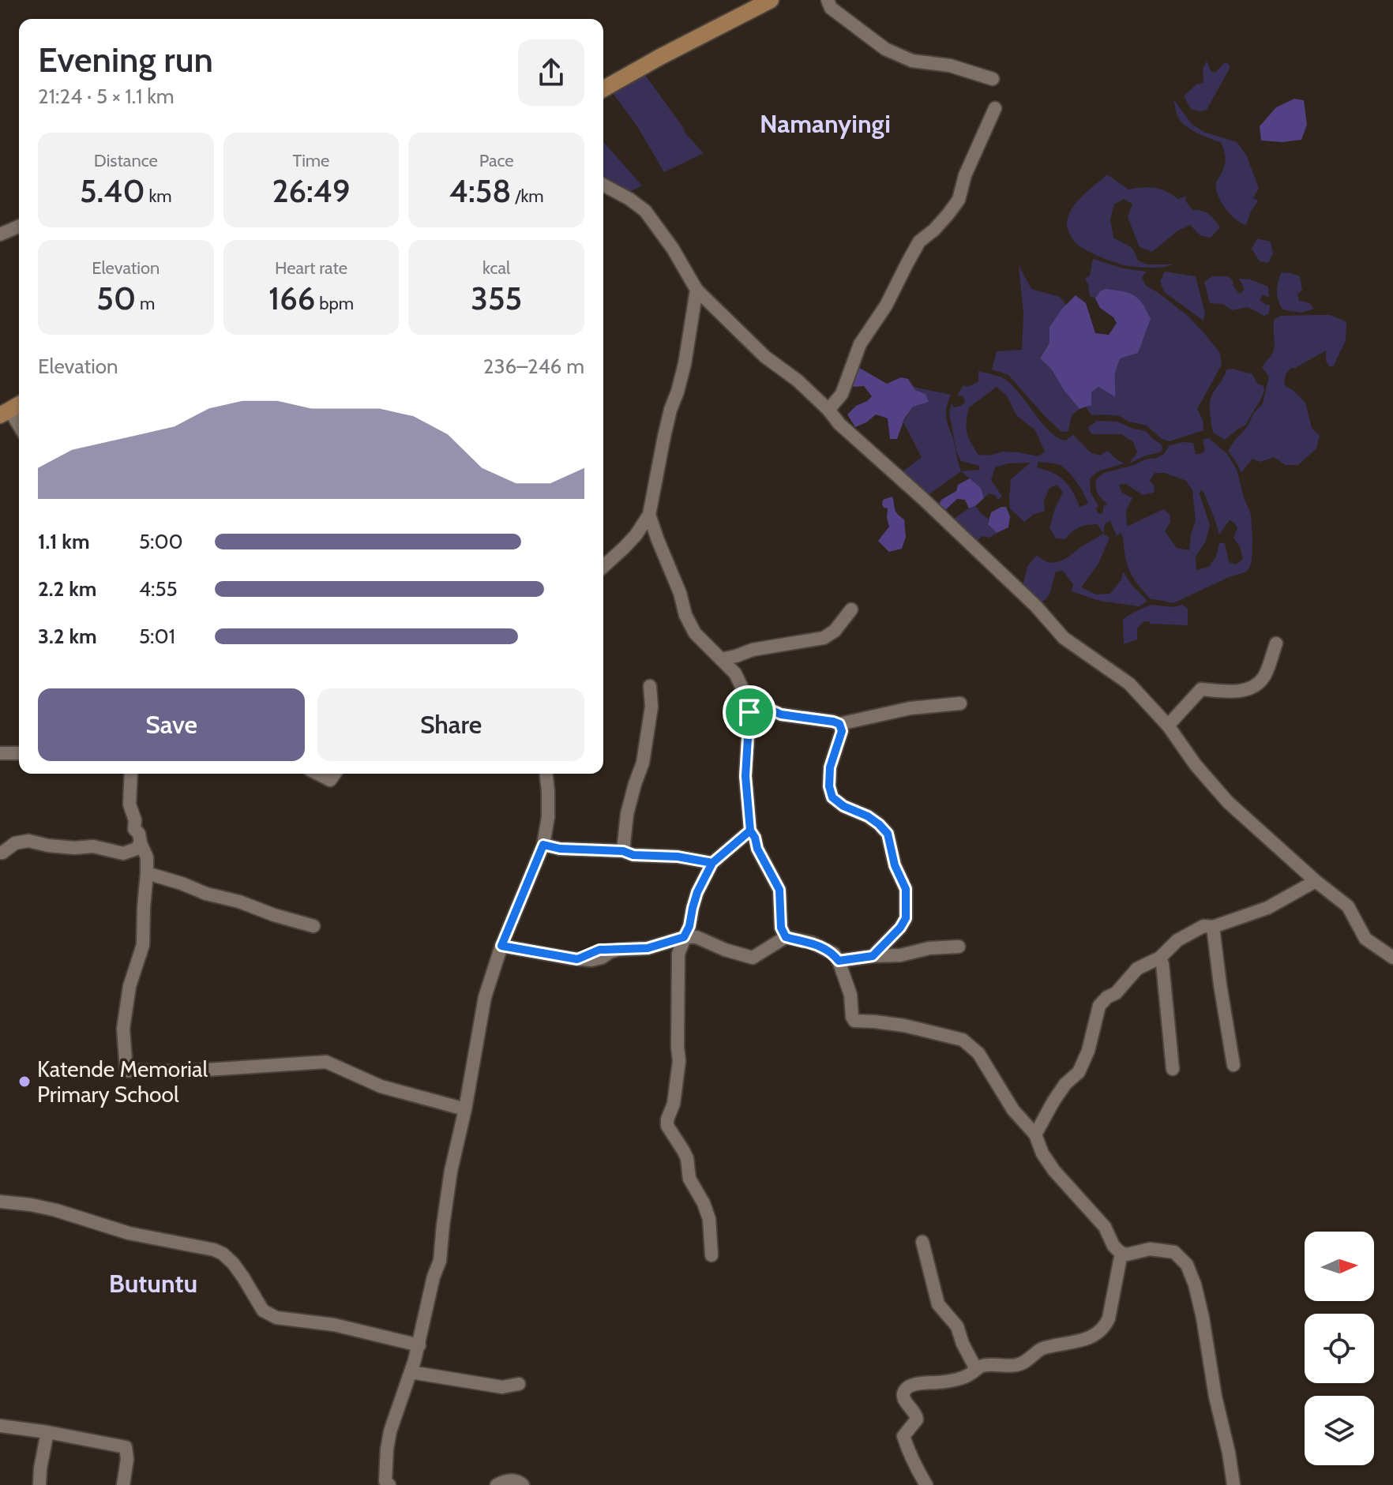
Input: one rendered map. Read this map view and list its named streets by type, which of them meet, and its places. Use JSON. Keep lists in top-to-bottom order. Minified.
{"districts":["Namanyingi","Butuntu"],"places":["Katende Memorial Primary School"],"north":"right","page":{"heading":["Evening run","21:24 · 5 × 1.1 km"],"stats":[["Distance","5.40 km"],["Time","26:49"],["Pace","4:58 /km"],["Elevation","50 m"],["Heart rate","166 bpm"],["kcal","355"]],"chart":["Elevation","236–246 m"],"list":[{"name":"1.1 km","note":"5:00"},{"name":"2.2 km","note":"4:55"},{"name":"3.2 km","note":"5:01"}],"buttons":["Save","Share"]}}
